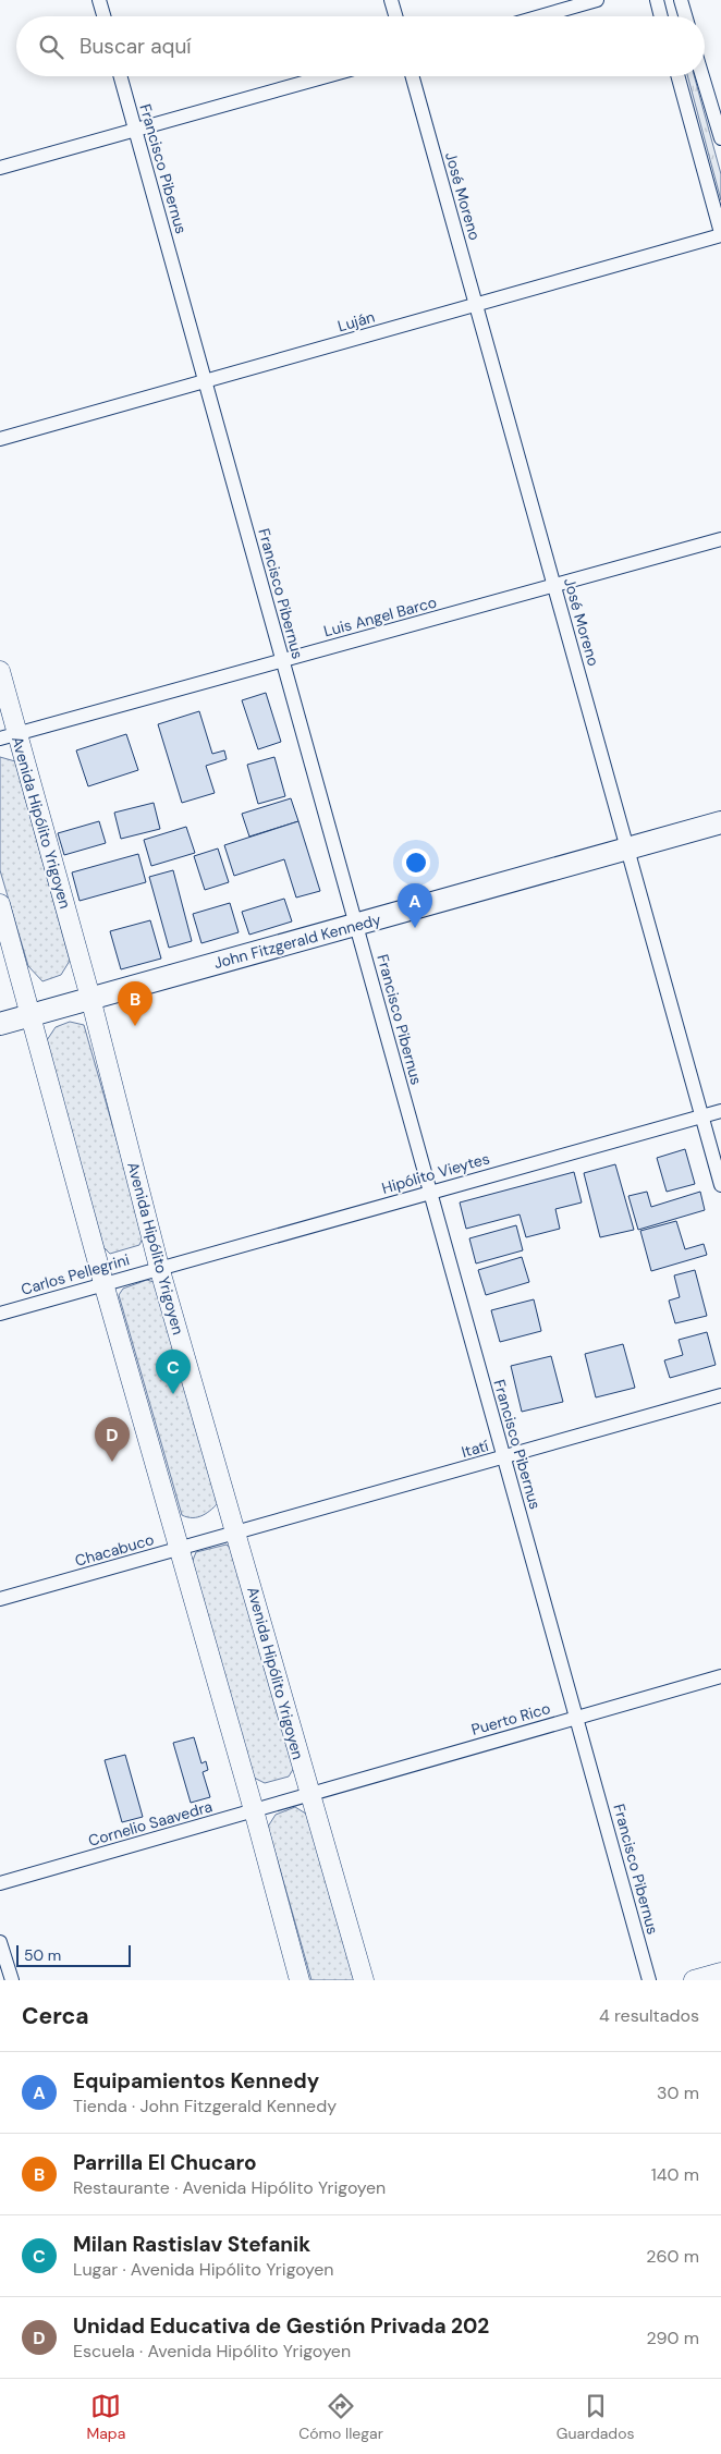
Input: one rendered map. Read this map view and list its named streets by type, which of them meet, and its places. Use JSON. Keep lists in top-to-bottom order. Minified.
{"streets":{"main road":["Avenida Hipólito Yrigoyen","John Fitzgerald Kennedy"],"street":["Francisco Pibernus","José Moreno","Luján","Luis Angel Barco","Hipólito Vieytes","Carlos Pellegrini","Itatí","Chacabuco","Puerto Rico","Cornelio Saavedra"]},"crossings":[["Francisco Pibernus","Luján"],["Francisco Pibernus","Luis Angel Barco"],["Francisco Pibernus","John Fitzgerald Kennedy"],["Francisco Pibernus","Hipólito Vieytes"],["Francisco Pibernus","Itatí"],["Francisco Pibernus","Puerto Rico"],["José Moreno","Luján"],["José Moreno","Luis Angel Barco"],["José Moreno","John Fitzgerald Kennedy"],["José Moreno","Hipólito Vieytes"],["Luis Angel Barco","Avenida Hipólito Yrigoyen"],["Avenida Hipólito Yrigoyen","John Fitzgerald Kennedy"],["Avenida Hipólito Yrigoyen","Hipólito Vieytes"],["Avenida Hipólito Yrigoyen","Carlos Pellegrini"],["Avenida Hipólito Yrigoyen","Itatí"],["Avenida Hipólito Yrigoyen","Chacabuco"],["Avenida Hipólito Yrigoyen","Puerto Rico"],["Avenida Hipólito Yrigoyen","Cornelio Saavedra"],["Hipólito Vieytes","Carlos Pellegrini"],["Itatí","Chacabuco"],["Puerto Rico","Cornelio Saavedra"]],"scale_bar":"50 m","page":{"search":"Buscar aquí","pins":["A","B","C","D"],"scale":"50 m","heading":["Cerca","4 resultados"],"list":[{"mark":"A","name":"Equipamientos Kennedy","note":"Tienda · John Fitzgerald Kennedy","value":"30 m"},{"mark":"B","name":"Parrilla El Chucaro","note":"Restaurante · Avenida Hipólito Yrigoyen","value":"140 m"},{"mark":"C","name":"Milan Rastislav Stefanik","note":"Lugar · Avenida Hipólito Yrigoyen","value":"260 m"},{"mark":"D","name":"Unidad Educativa de Gestión Privada 202","note":"Escuela · Avenida Hipólito Yrigoyen","value":"290 m"}],"nav":["Mapa","Cómo llegar","Guardados"]}}
